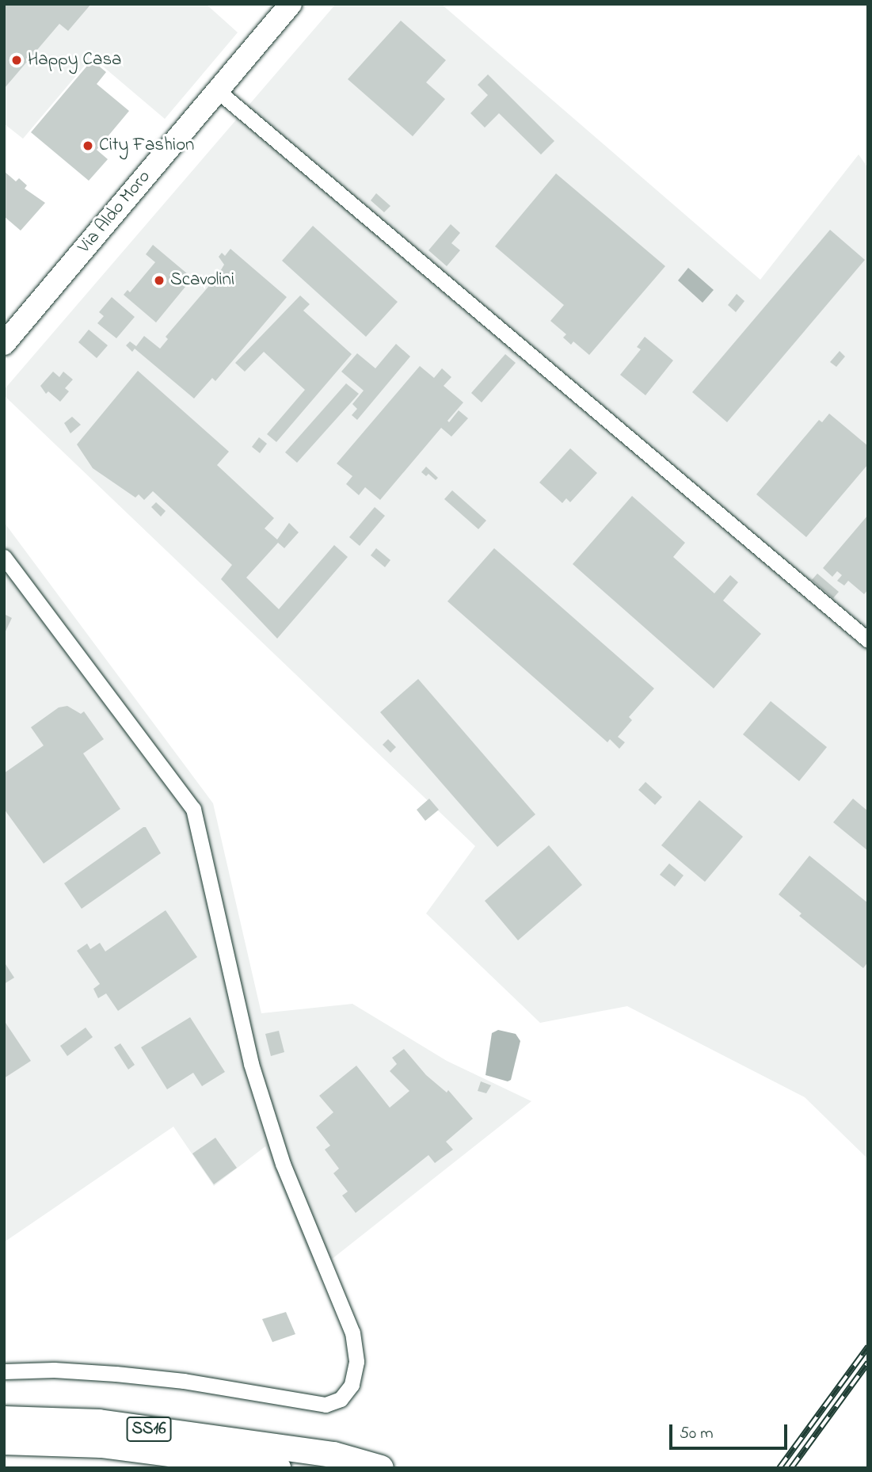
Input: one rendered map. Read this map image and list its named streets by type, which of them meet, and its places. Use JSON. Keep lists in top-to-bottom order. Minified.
{"streets":{"highway":["SS16"],"main road":["Via Aldo Moro"]},"places":["Happy Casa","City Fashion","Scavolini"],"scale_bar":"50 m"}
